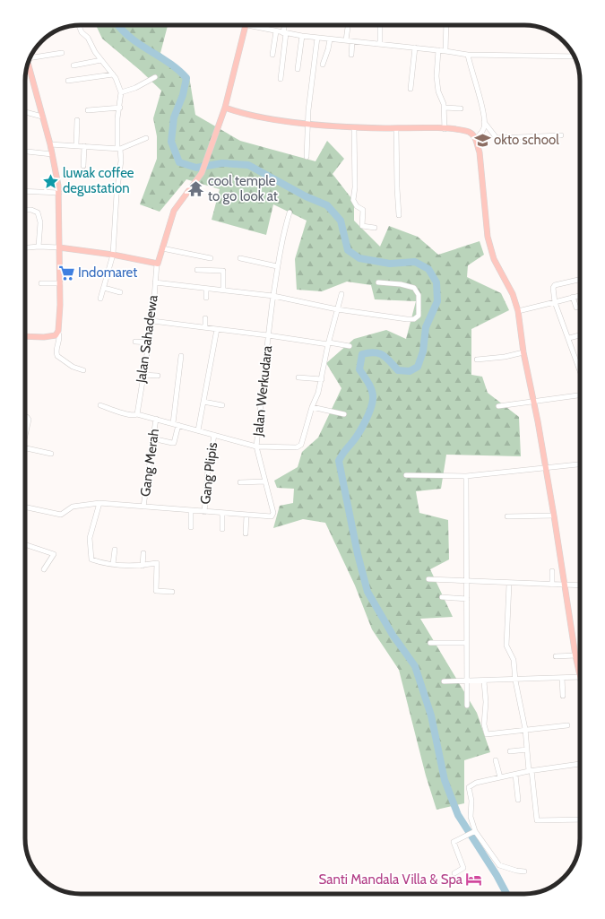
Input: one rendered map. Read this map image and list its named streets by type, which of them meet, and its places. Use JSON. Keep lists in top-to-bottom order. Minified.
{"streets":{"street":["Jalan Sahadewa","Jalan Werkudara","Gang Merah","Gang Plipis"]},"places":{"school or university":["okto school"],"place":["luwak coffee degustation"],"temple":["cool temple to go look at"],"supermarket":["Indomaret"],"hotel":["Santi Mandala Villa & Spa"]}}
